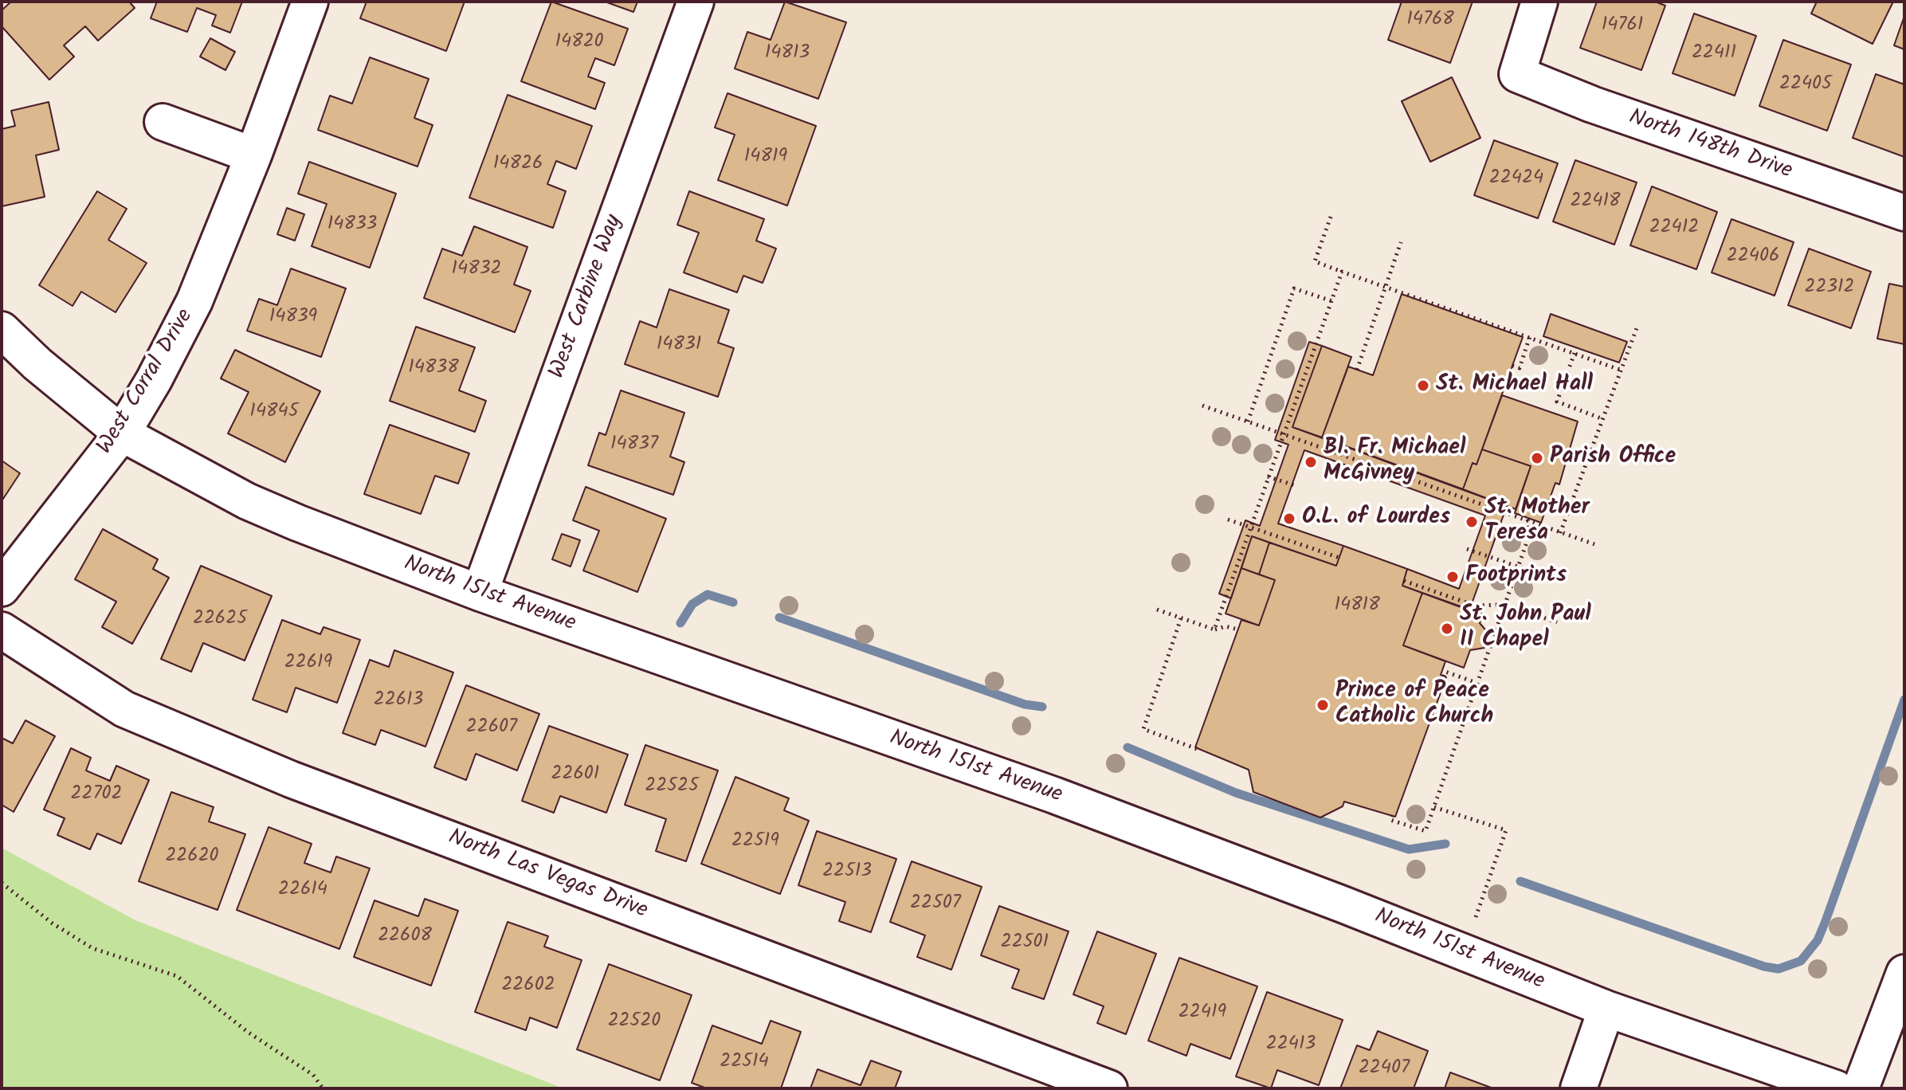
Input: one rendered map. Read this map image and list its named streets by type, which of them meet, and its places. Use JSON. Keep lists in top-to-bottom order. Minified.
{"streets":{"street":["North 148th Drive","West Carbine Way","West Corral Drive","North 151st Avenue","North Las Vegas Drive"]},"crossings":[["West Carbine Way","North 151st Avenue"],["West Corral Drive","North 151st Avenue"]],"places":["St. Michael Hall","Parish Office","Bl. Fr. Michael McGivney","O.L. of Lourdes","St. Mother Teresa","Footprints","St. John Paul II Chapel","Prince of Peace Catholic Church"],"house_numbers":["14768","14761","14820","14813","22411","22405","14819","14826","22424","22418","14833","22412","22406","14832","22312","14839","14831","14838","14845","14837","14818","22625","22619","22613","22607","22601","22525","22702","22519","22620","22513","22614","22507","22608","22501","22602","22419","22520","22413","22514","22407"]}
